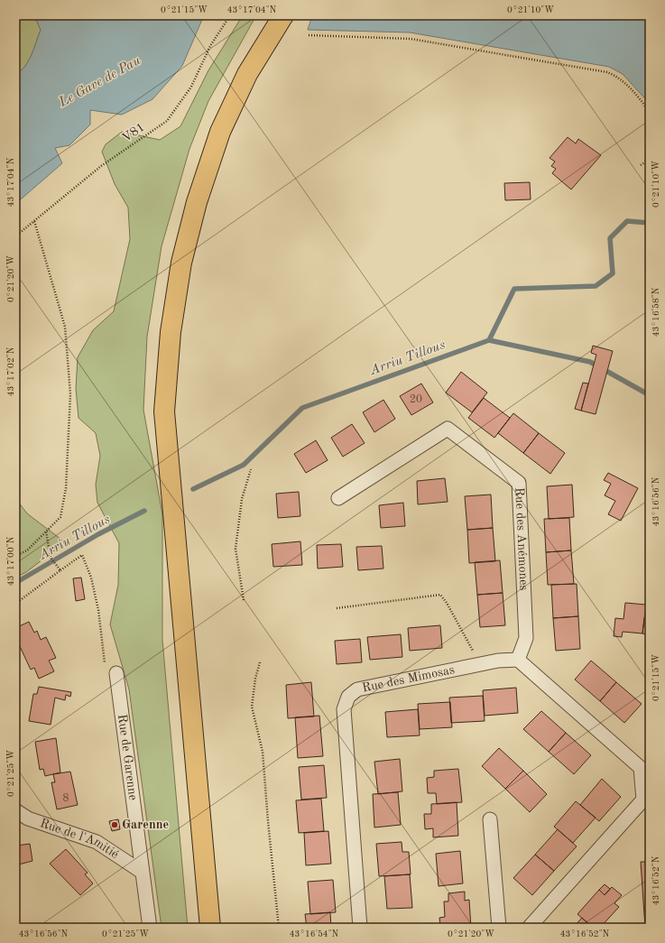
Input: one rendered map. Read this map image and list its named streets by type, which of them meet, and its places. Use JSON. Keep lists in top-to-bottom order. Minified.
{"streets":{"street":["Rue des Anémones","Rue des Mimosas","Rue de Garenne","Rue de l'Amitié"],"path":["V81"]},"crossings":[["Rue des Anémones","Rue des Mimosas"],["Rue de Garenne","Rue de l'Amitié"]],"water":["Le Gave de Pau","Arriu Tillous"],"places":["Garenne"],"house_numbers":["20","8"],"coordinates":["0°21'15\"W","43°17'04\"N","0°21'10\"W","0°21'20\"W","43°16'58\"N","43°17'02\"N","43°16'56\"N","43°17'00\"N","0°21'25\"W","43°16'52\"N","43°16'54\"N"]}
